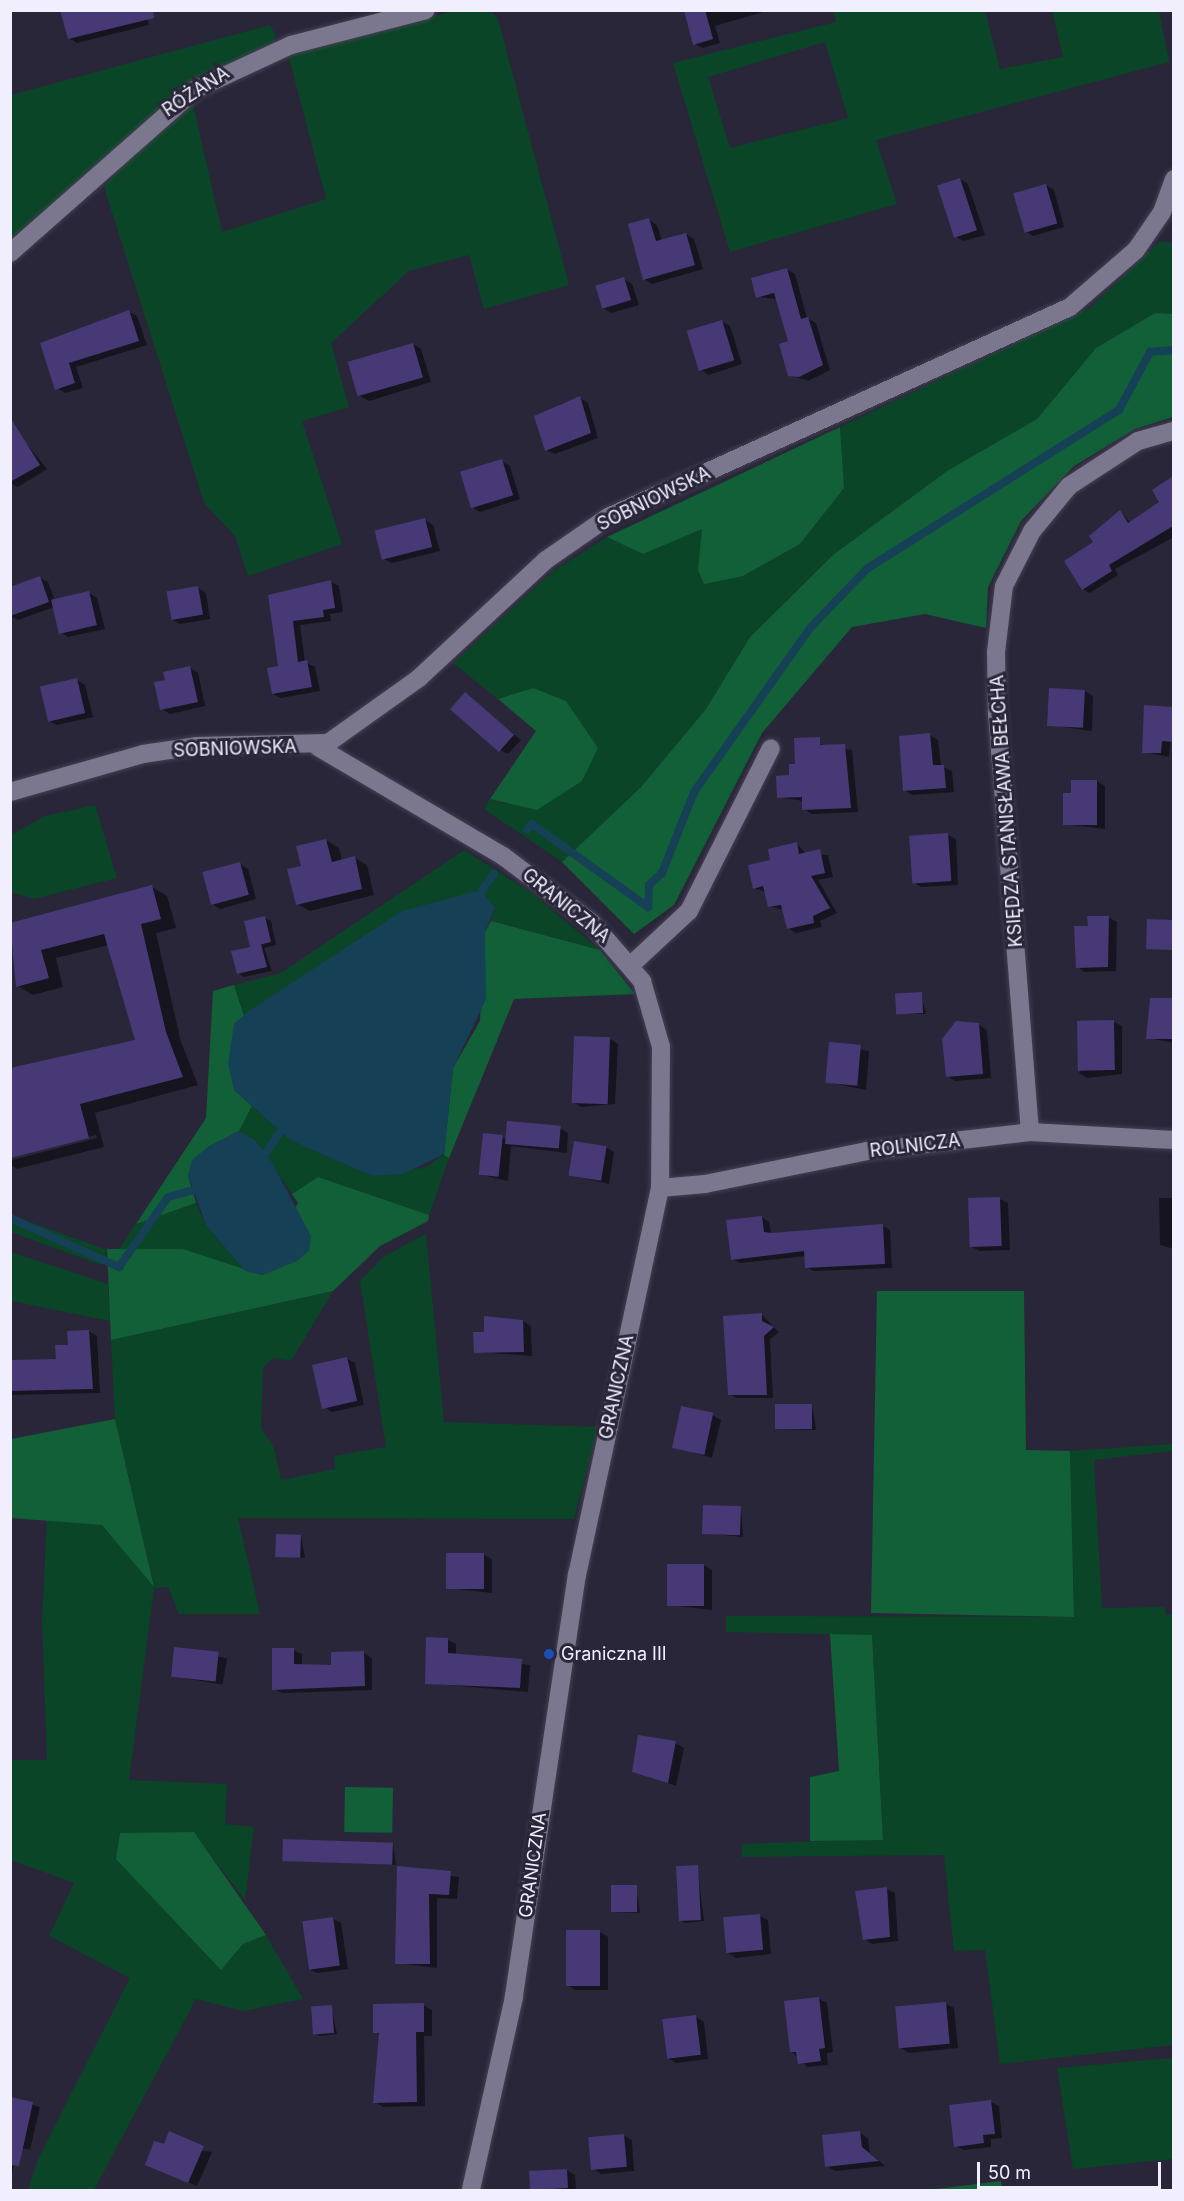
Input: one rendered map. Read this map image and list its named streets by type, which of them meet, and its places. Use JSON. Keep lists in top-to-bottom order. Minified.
{"streets":{"street":["RÓŻANA","SOBNIOWSKA","KSIĘDZA STANISŁAWA BEŁCHA","GRANICZNA","ROLNICZA"]},"crossings":[["SOBNIOWSKA","GRANICZNA"],["KSIĘDZA STANISŁAWA BEŁCHA","ROLNICZA"],["GRANICZNA","ROLNICZA"]],"places":["Graniczna III"],"scale_bar":"50 m"}
